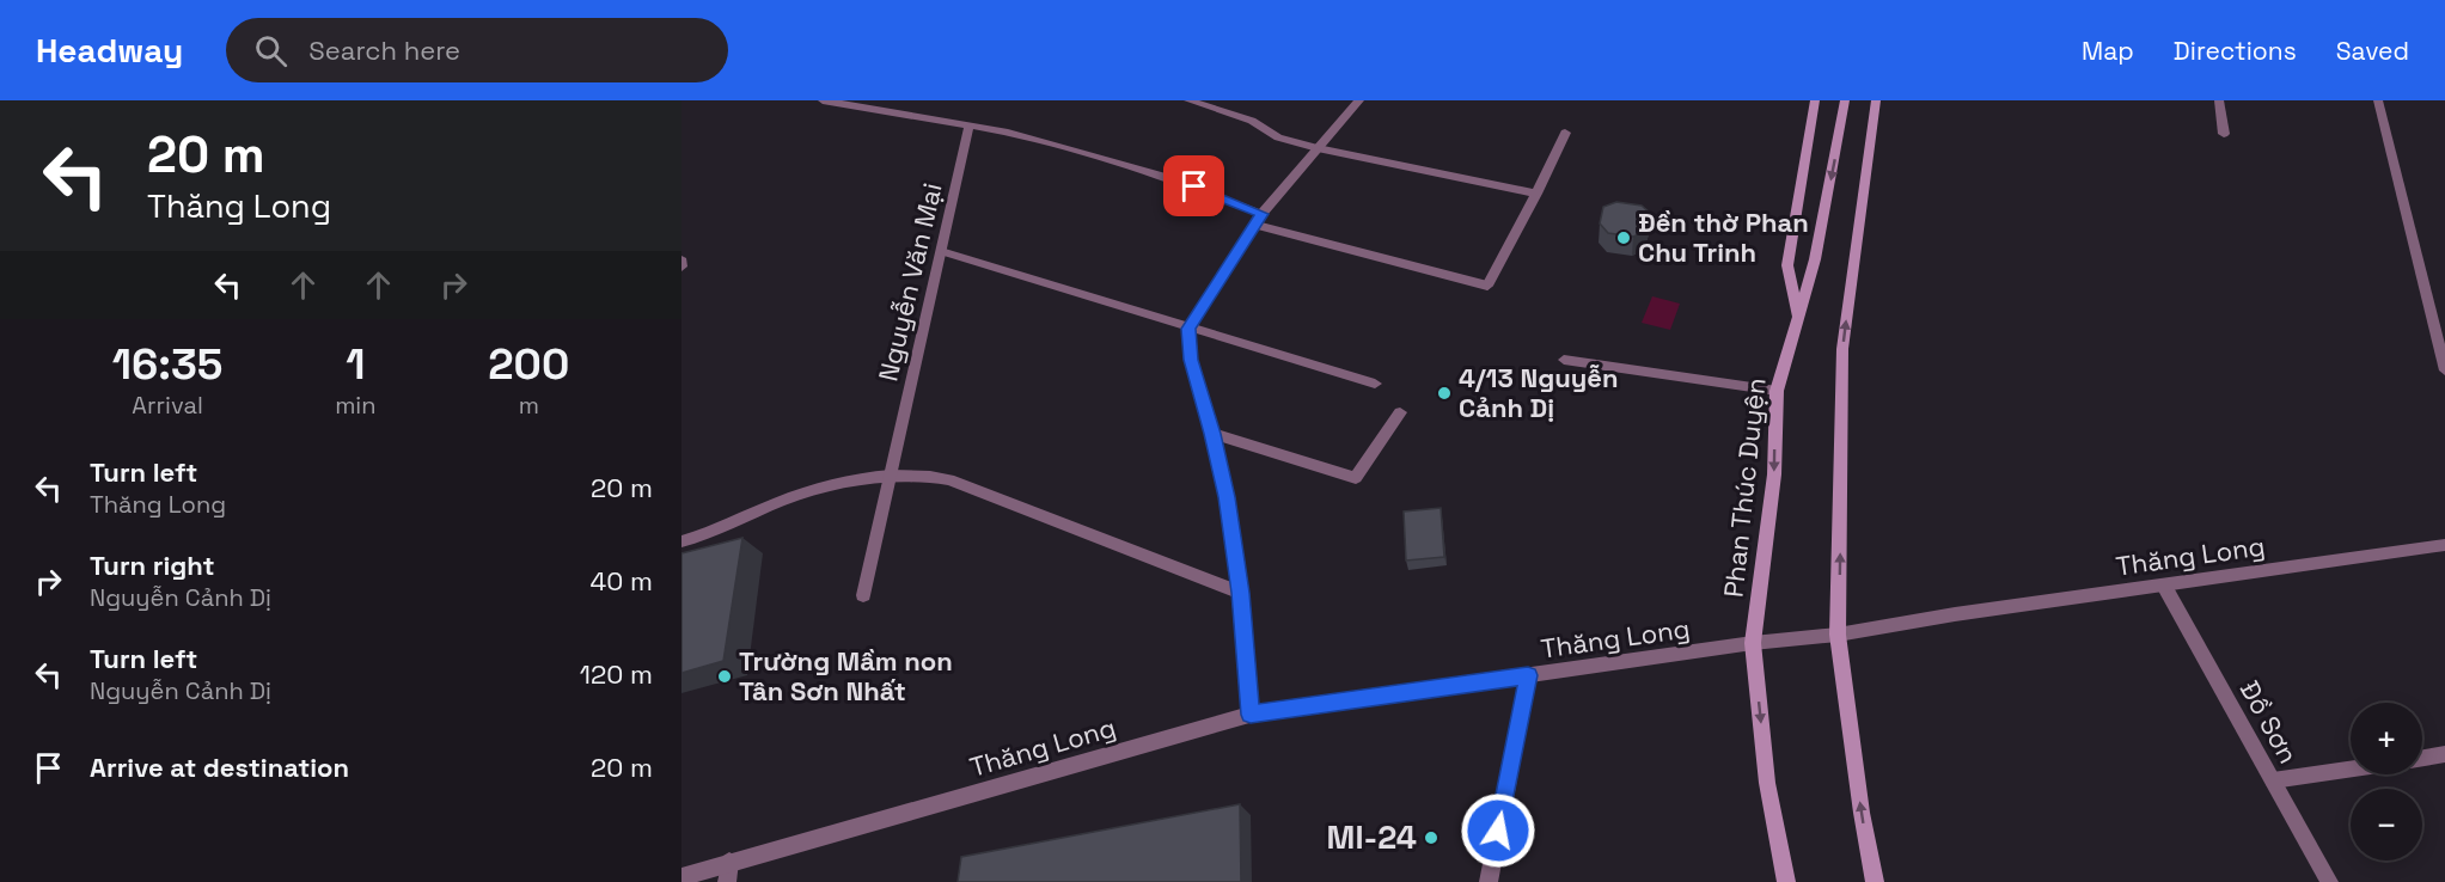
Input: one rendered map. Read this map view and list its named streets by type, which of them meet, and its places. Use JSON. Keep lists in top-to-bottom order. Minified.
{"streets":{"main road":["Phan Thúc Duyện"],"street":["Nguyễn Văn Mại","Thăng Long","Đồ Sơn"]},"crossings":[["Phan Thúc Duyện","Thăng Long"],["Thăng Long","Đồ Sơn"]],"places":["Đền thờ Phan Chu Trinh","4/13 Nguyễn Cảnh Dị","Trường Mầm non Tân Sơn Nhất","MI-24"],"page":{"header":"Headway","search":"Search here","nav":["Map","Directions","Saved"],"turn":["20 m","Thăng Long"],"eta":["16:35","Arrival","1","min","200","m"],"list":[{"name":"Turn left","note":"Thăng Long","value":"20 m"},{"name":"Turn right","note":"Nguyễn Cảnh Dị","value":"40 m"},{"name":"Turn left","note":"Nguyễn Cảnh Dị","value":"120 m"},{"name":"Arrive at destination","value":"20 m"}],"map_buttons":["+","−"]}}
